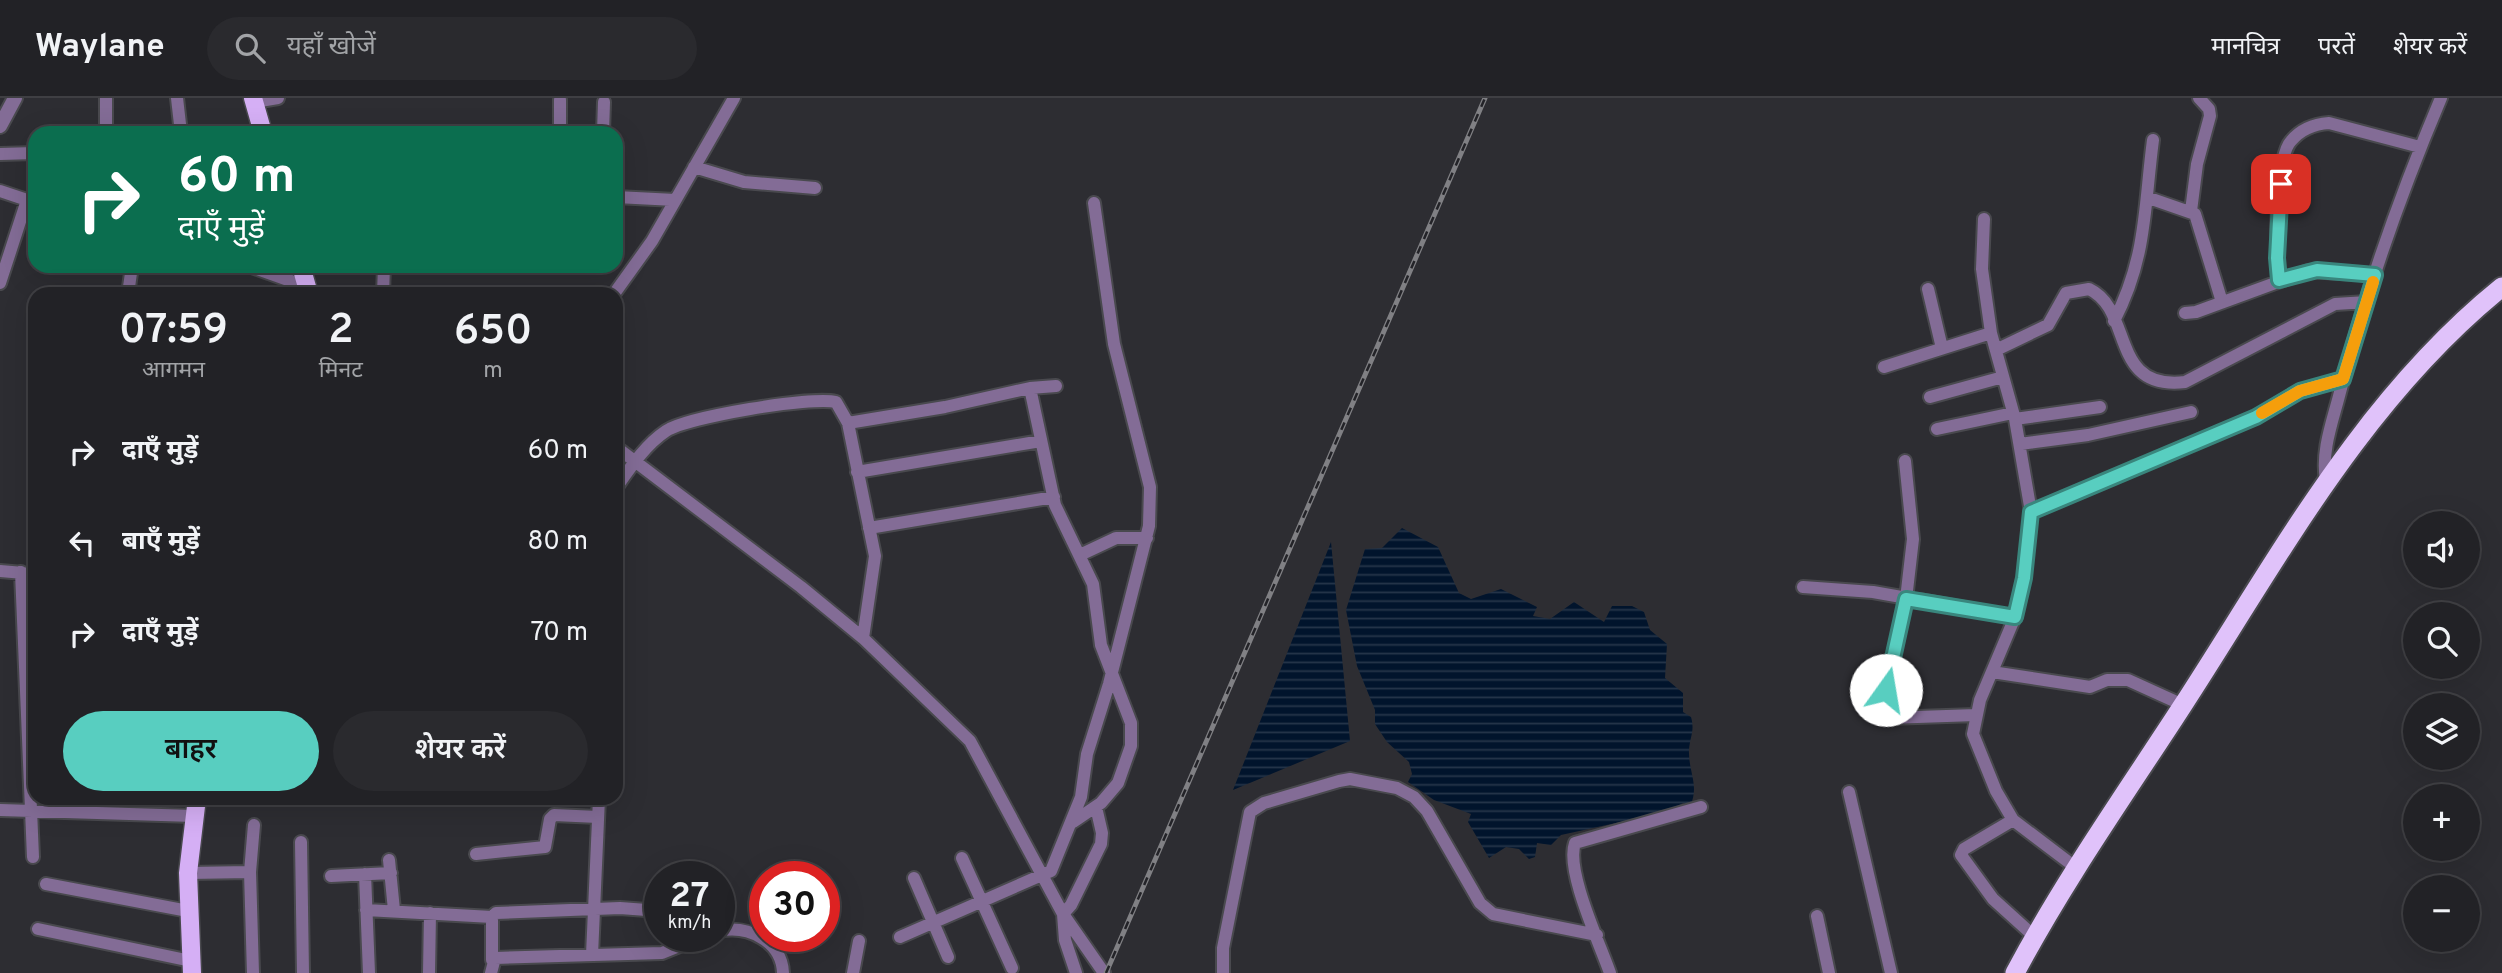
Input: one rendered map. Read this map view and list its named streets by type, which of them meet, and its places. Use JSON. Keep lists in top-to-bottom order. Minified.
{"page":{"header":"Waylane","search":"यहाँ खोजें","nav":["मानचित्र","परतें","शेयर करें"],"turn":["60 m","दाएँ मुड़ें"],"eta":["07:59","आगमन","2","मिनट","650","m"],"list":[{"name":"दाएँ मुड़ें","value":"60 m"},{"name":"बाएँ मुड़ें","value":"80 m"},{"name":"दाएँ मुड़ें","value":"70 m"}],"map_buttons":["+","−"],"buttons":["बाहर","शेयर करें"],"speed":"27 km/h","limit":"30"}}
